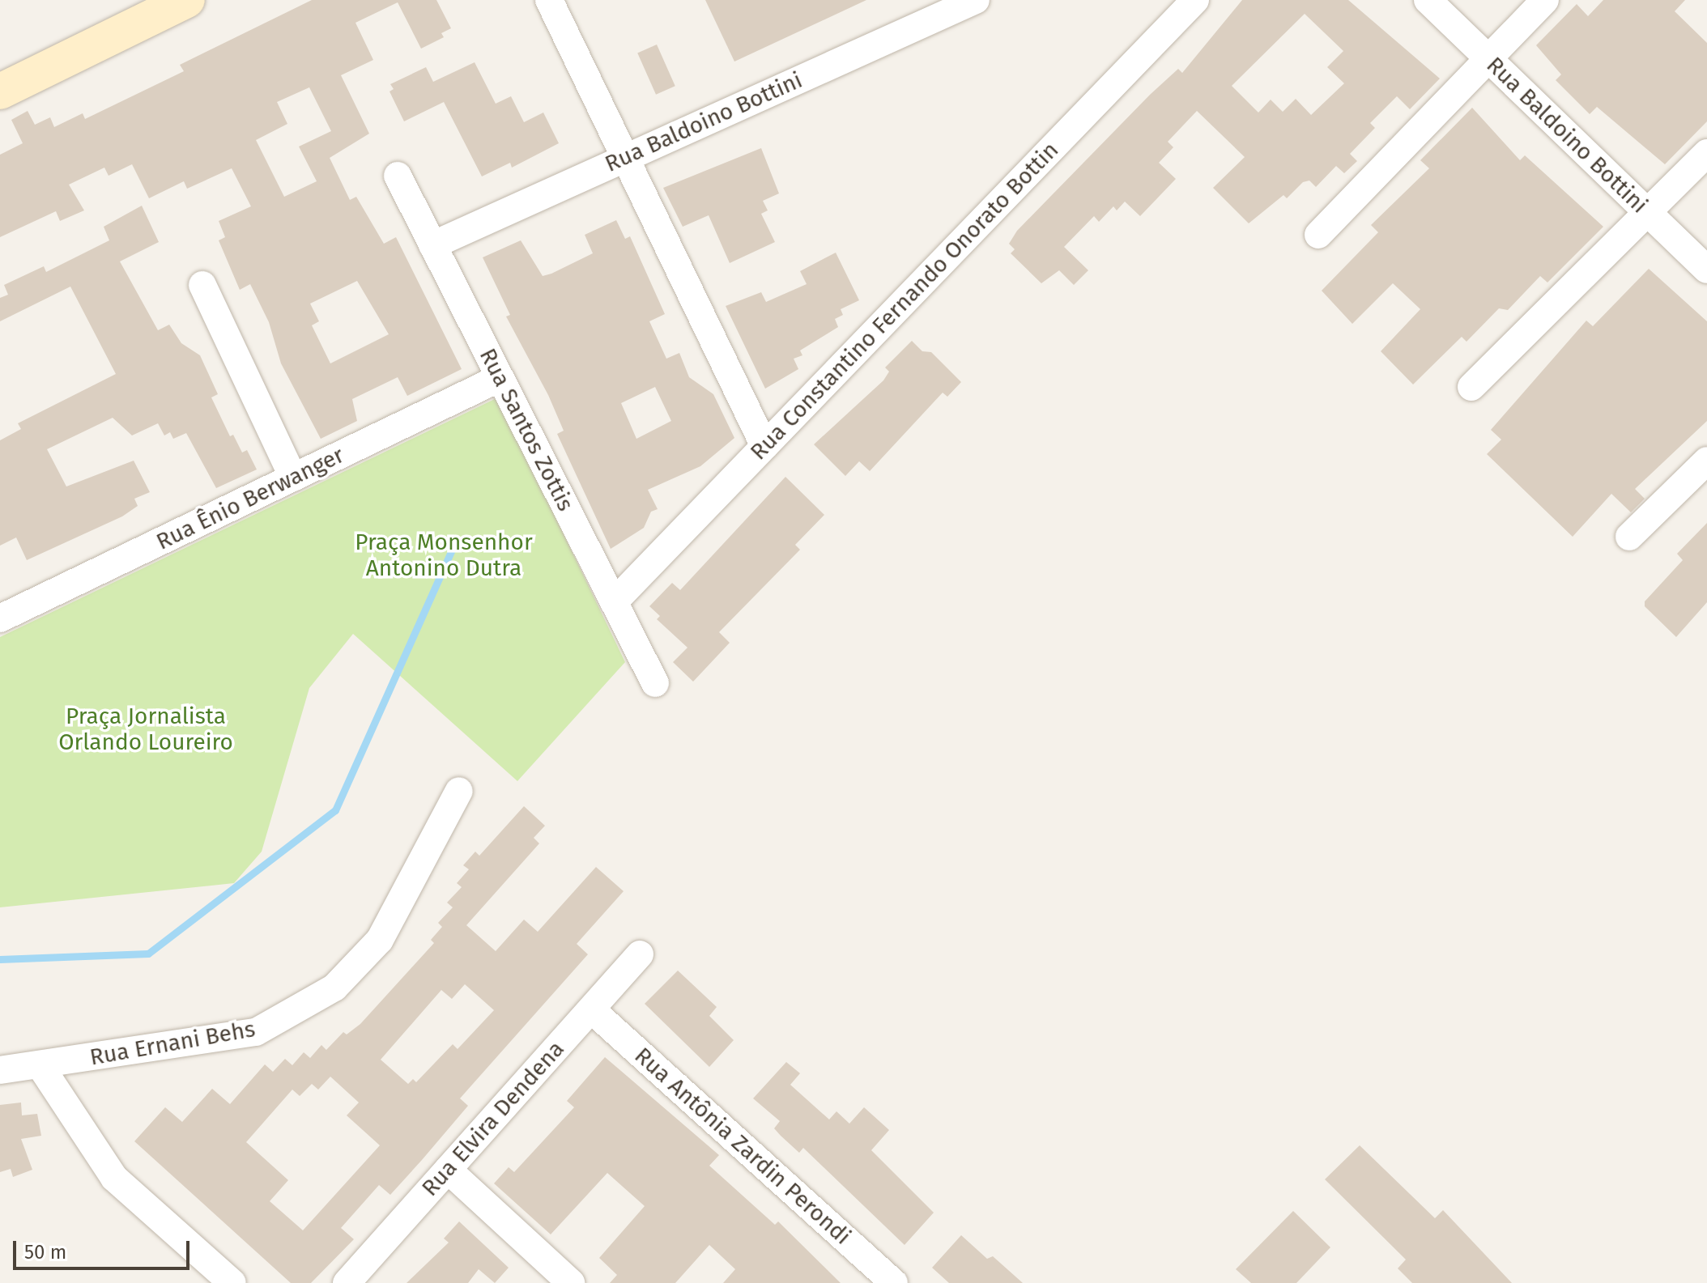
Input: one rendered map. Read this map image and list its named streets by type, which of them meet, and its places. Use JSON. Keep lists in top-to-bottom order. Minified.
{"streets":{"street":["Rua Baldoino Bottini","Rua Constantino Fernando Onorato Bottin","Rua Santos Zottis","Rua Ênio Berwanger","Rua Ernani Behs","Rua Elvira Dendena","Rua Antônia Zardin Perondi"]},"crossings":[["Rua Baldoino Bottini","Rua Santos Zottis"],["Rua Constantino Fernando Onorato Bottin","Rua Santos Zottis"],["Rua Santos Zottis","Rua Ênio Berwanger"],["Rua Elvira Dendena","Rua Antônia Zardin Perondi"]],"parks":["Praça Monsenhor Antonino Dutra","Praça Jornalista Orlando Loureiro"],"scale_bar":"50 m"}
